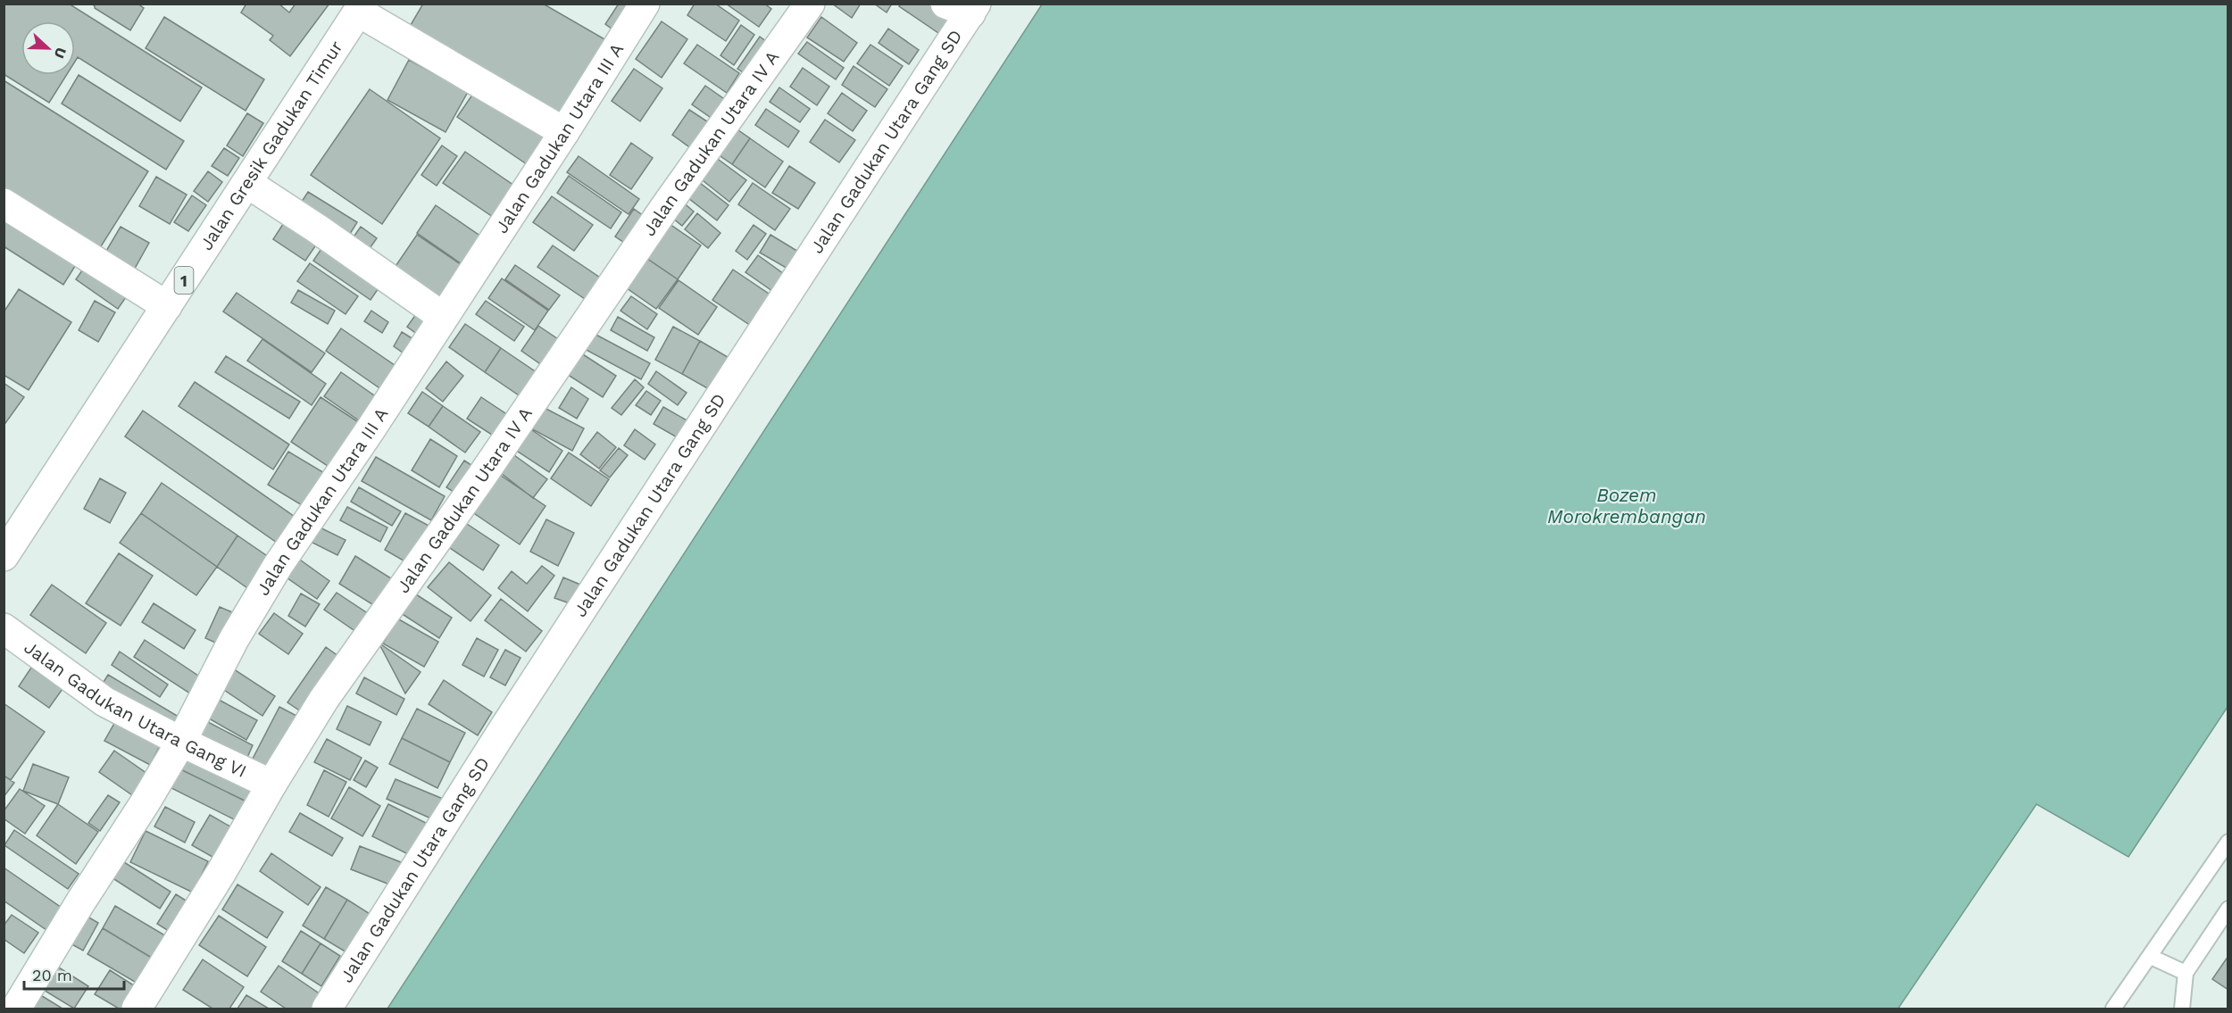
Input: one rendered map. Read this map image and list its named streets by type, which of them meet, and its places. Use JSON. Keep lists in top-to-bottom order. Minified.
{"streets":{"main road":["Jalan Gadukan Utara III A","Jalan Gadukan Utara Gang SD","Jalan Gadukan Utara IV A","Jalan Gresik Gadukan Timur","1","Jalan Gadukan Utara Gang VI"]},"crossings":[["Jalan Gadukan Utara III A","Jalan Gadukan Utara Gang VI"],["Jalan Gadukan Utara IV A","Jalan Gadukan Utara Gang VI"]],"water":["Bozem Morokrembangan"],"scale_bar":"20 m","north":"right"}
